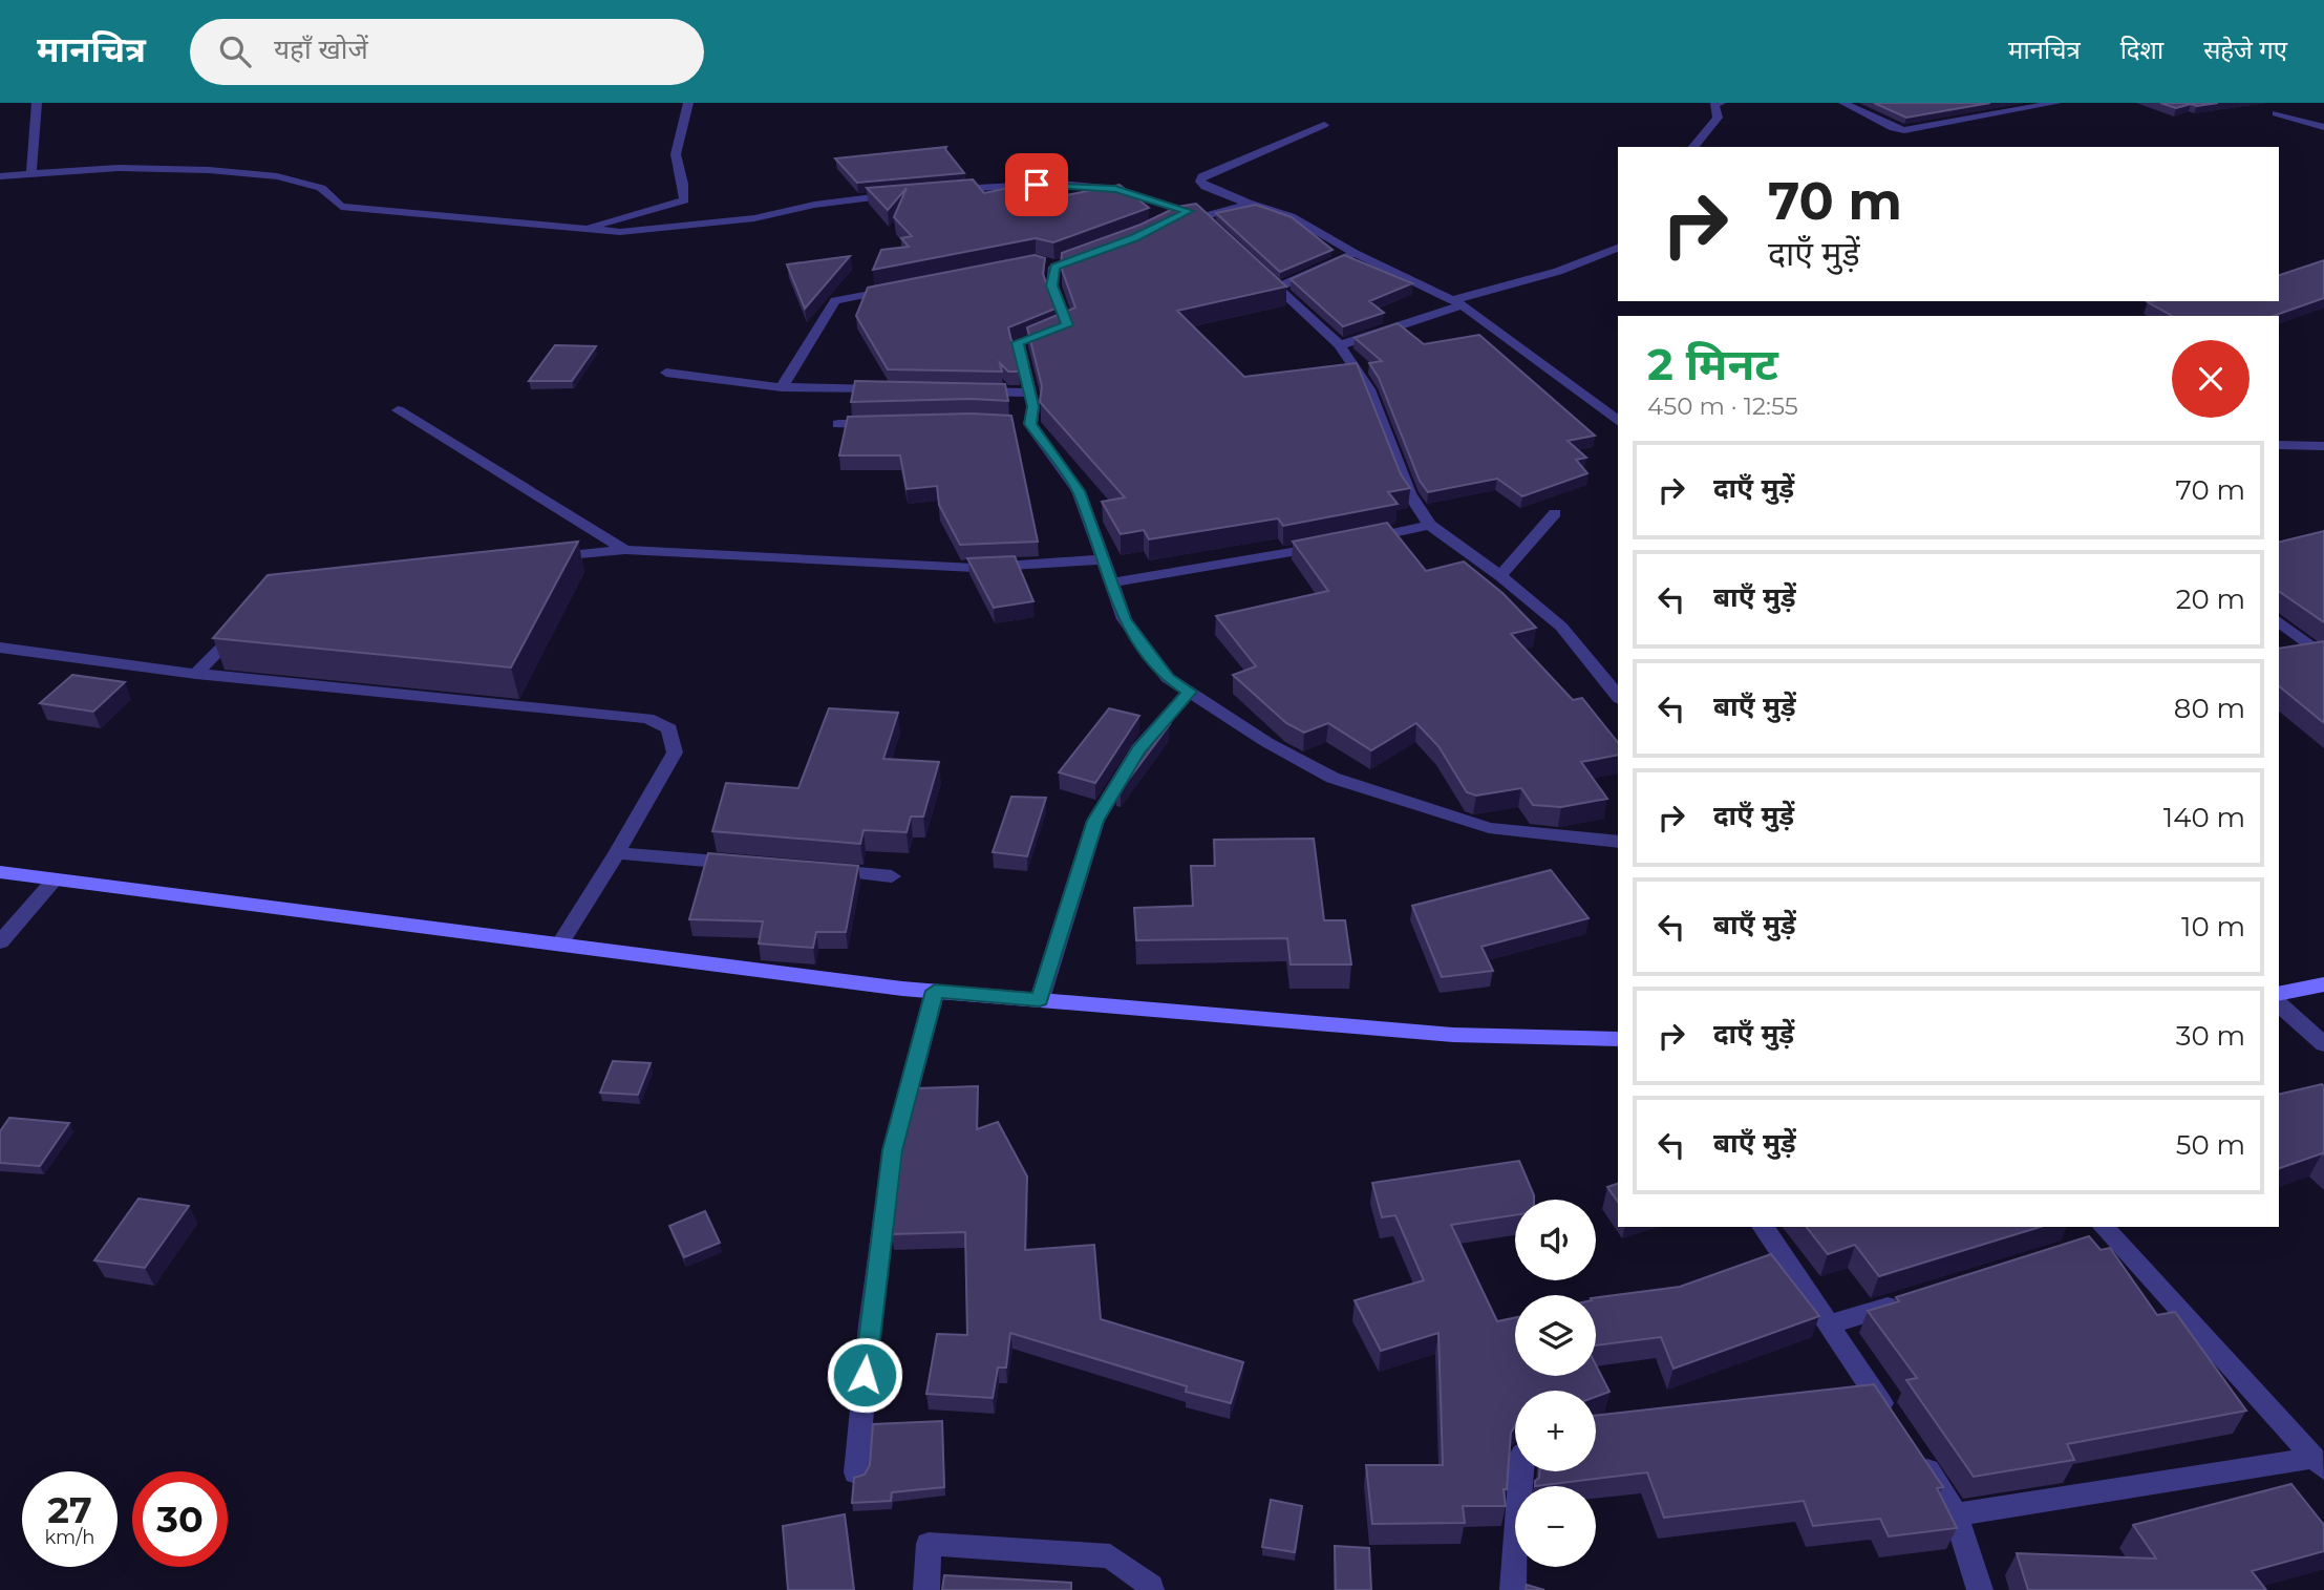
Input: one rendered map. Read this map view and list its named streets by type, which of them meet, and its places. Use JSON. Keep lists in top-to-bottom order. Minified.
{"page":{"header":"मानचित्र","search":"यहाँ खोजें","nav":["मानचित्र","दिशा","सहेजे गए"],"turn":["70 m","दाएँ मुड़ें"],"heading":["2 मिनट","450 m · 12:55"],"list":[{"name":"दाएँ मुड़ें","value":"70 m"},{"name":"बाएँ मुड़ें","value":"20 m"},{"name":"बाएँ मुड़ें","value":"80 m"},{"name":"दाएँ मुड़ें","value":"140 m"},{"name":"बाएँ मुड़ें","value":"10 m"},{"name":"दाएँ मुड़ें","value":"30 m"},{"name":"बाएँ मुड़ें","value":"50 m"}],"map_buttons":["+","−"],"speed":"27 km/h","limit":"30"}}
